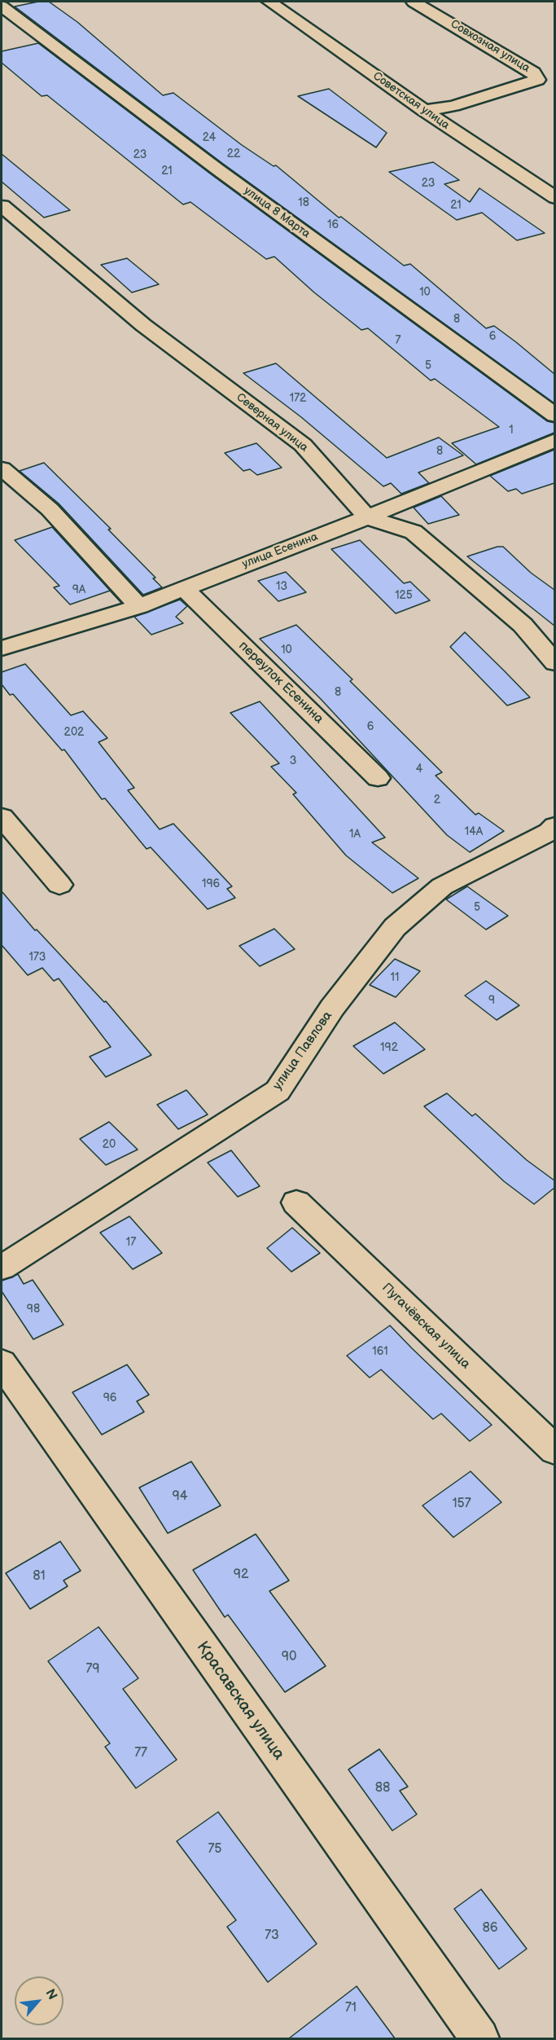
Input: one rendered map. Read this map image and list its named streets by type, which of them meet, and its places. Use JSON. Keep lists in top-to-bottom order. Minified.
{"streets":{"street":["Совхозная улица","Советская улица","улица 8 Марта","Северная улица","улица Есенина","переулок Есенина","улица Павлова","Пугачёвская улица","Красавская улица"]},"crossings":[["Совхозная улица","Советская улица"],["Северная улица","улица Есенина"],["улица Есенина","переулок Есенина"]],"house_numbers":["24","22","23","21","23","18","21","16","10","8","6","7","5","172","1","8","13","9А","125","10","8","6","202","3","4","2","14А","1А","196","5","173","11","9","192","20","17","98","161","96","94","157","92","81","90","79","77","88","75","86","73","71"],"north":"top right"}
